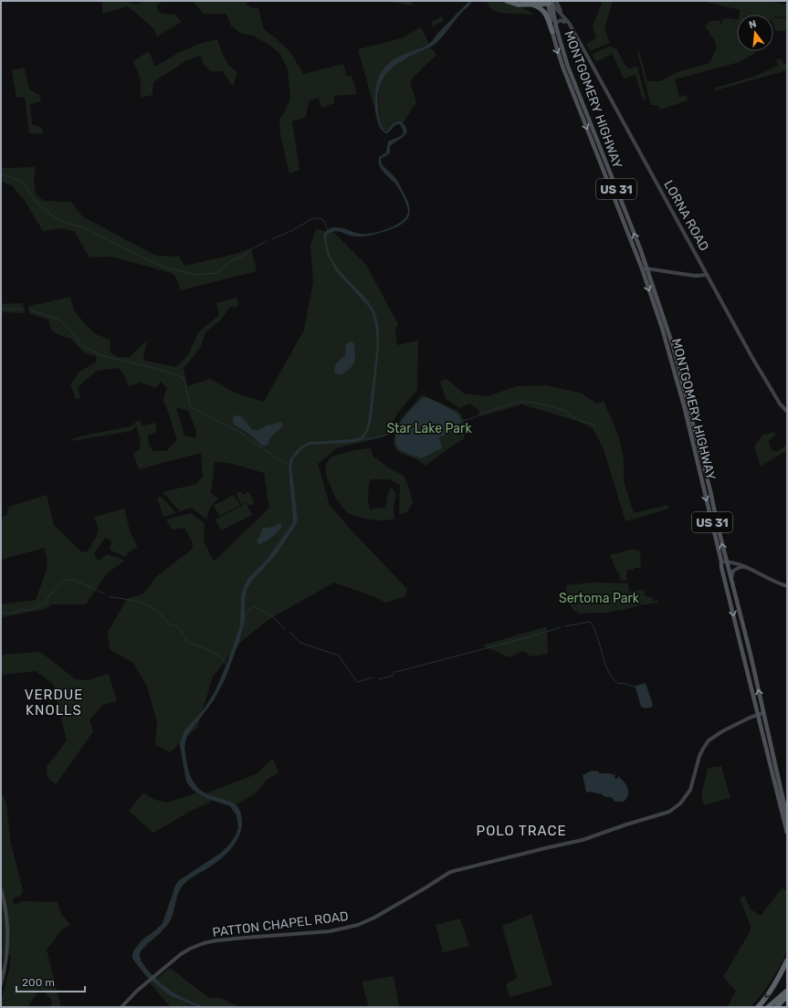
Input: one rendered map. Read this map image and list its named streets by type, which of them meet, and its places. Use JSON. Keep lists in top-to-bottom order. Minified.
{"streets":{"main road":["MONTGOMERY HIGHWAY","US 31"],"street":["LORNA ROAD","PATTON CHAPEL ROAD"]},"crossings":[["MONTGOMERY HIGHWAY","LORNA ROAD"],["MONTGOMERY HIGHWAY","PATTON CHAPEL ROAD"]],"districts":["VERDUE KNOLLS","POLO TRACE"],"parks":["Star Lake Park","Sertoma Park"],"scale_bar":"200 m","north":"top"}
